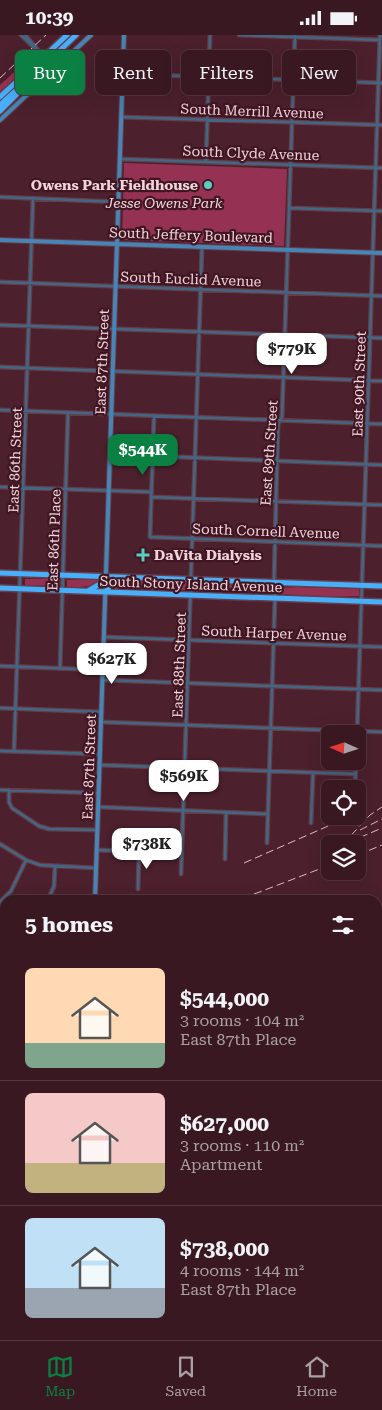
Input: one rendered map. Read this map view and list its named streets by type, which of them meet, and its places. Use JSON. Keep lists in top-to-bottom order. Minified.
{"streets":{"highway":["South Stony Island Avenue"],"main road":["South Jeffery Boulevard","East 87th Street"],"street":["South Merrill Avenue","South Clyde Avenue","South Euclid Avenue","East 90th Street","East 89th Street","East 86th Street","South Cornell Avenue","East 86th Place","South Harper Avenue","East 88th Street"]},"crossings":[["South Merrill Avenue","East 87th Street"],["South Merrill Avenue","East 90th Street"],["South Merrill Avenue","East 89th Street"],["South Clyde Avenue","East 87th Street"],["South Clyde Avenue","East 90th Street"],["South Clyde Avenue","East 89th Street"],["South Jeffery Boulevard","East 87th Street"],["South Jeffery Boulevard","East 90th Street"],["South Jeffery Boulevard","East 89th Street"],["South Jeffery Boulevard","East 86th Street"],["South Jeffery Boulevard","East 88th Street"],["South Euclid Avenue","East 87th Street"],["South Euclid Avenue","East 90th Street"],["South Euclid Avenue","East 89th Street"],["South Euclid Avenue","East 86th Street"],["South Euclid Avenue","East 88th Street"],["East 87th Street","South Stony Island Avenue"],["East 87th Street","South Harper Avenue"],["East 90th Street","South Cornell Avenue"],["East 90th Street","South Stony Island Avenue"],["East 90th Street","South Harper Avenue"],["East 89th Street","South Cornell Avenue"],["East 89th Street","South Stony Island Avenue"],["East 89th Street","South Harper Avenue"],["East 86th Street","South Stony Island Avenue"],["South Cornell Avenue","East 88th Street"],["East 86th Place","South Stony Island Avenue"],["South Stony Island Avenue","East 88th Street"],["South Harper Avenue","East 88th Street"]],"parks":["Jesse Owens Park"],"places":{"other":["Owens Park Fieldhouse"],"health":["DaVita Dialysis"]},"north":"left","page":{"status":"10:39","chip":["Buy","Rent","Filters","New"],"price":["$779K","$544K","$627K","$569K","$738K"],"heading":"5 homes","list":[{"name":"$544,000","note":"3 rooms · 104 m² · East 87th Place"},{"name":"$627,000","note":"3 rooms · 110 m² · Apartment"},{"name":"$738,000","note":"4 rooms · 144 m² · East 87th Place"}],"tabs":["Map","Saved","Home"]}}
